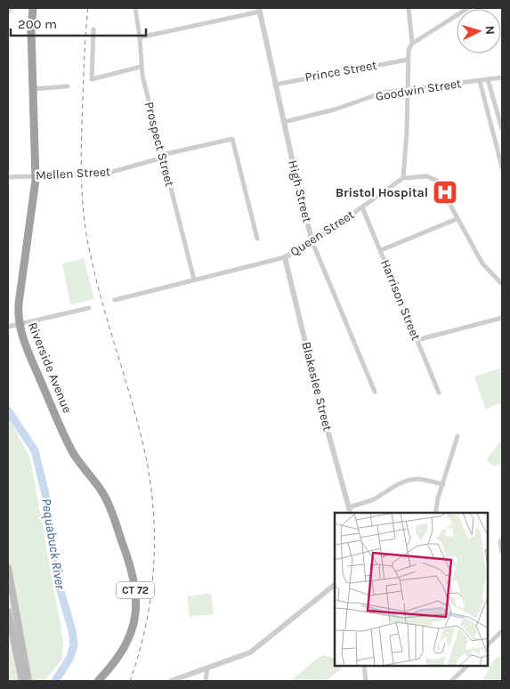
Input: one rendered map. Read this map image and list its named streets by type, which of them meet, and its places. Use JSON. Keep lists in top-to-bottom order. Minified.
{"streets":{"highway":["Riverside Avenue","CT 72"],"street":["Prince Street","Goodwin Street","Prospect Street","Mellen Street","High Street","Queen Street","Harrison Street","Blakeslee Street"]},"crossings":[["Prince Street","High Street"],["Goodwin Street","High Street"],["Prospect Street","Mellen Street"],["Prospect Street","Queen Street"],["Mellen Street","Riverside Avenue"],["High Street","Queen Street"],["Queen Street","Harrison Street"],["Queen Street","Blakeslee Street"]],"water":["Pequabuck River"],"places":{"hospital":["Bristol Hospital"]},"scale_bar":"200 m","north":"right"}
